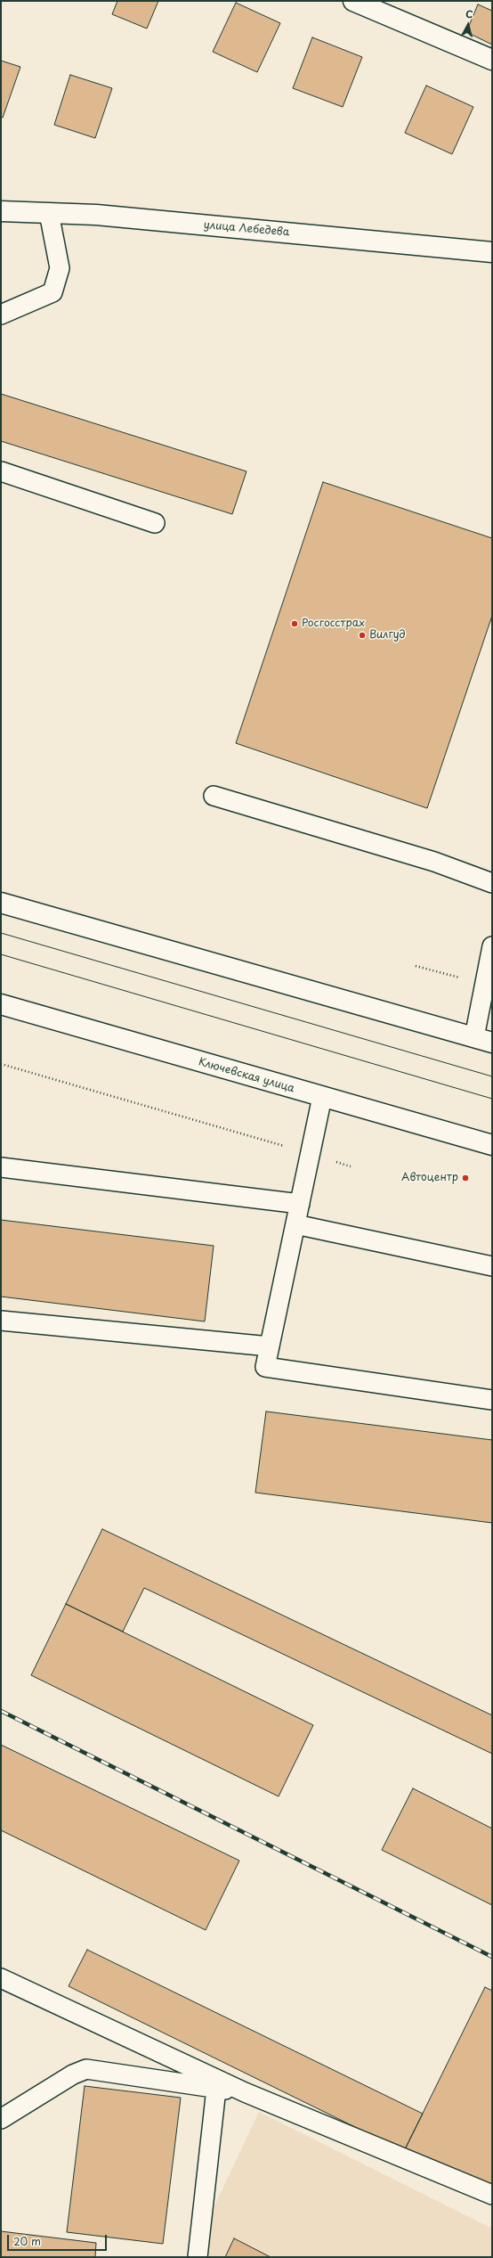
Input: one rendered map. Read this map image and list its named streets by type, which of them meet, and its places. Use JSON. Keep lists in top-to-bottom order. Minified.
{"streets":{"main road":["улица Лебедева","Ключевская улица"]},"places":["Росгосстрах","Вилгуд","Автоцентр"],"scale_bar":"20 m","north":"top"}
